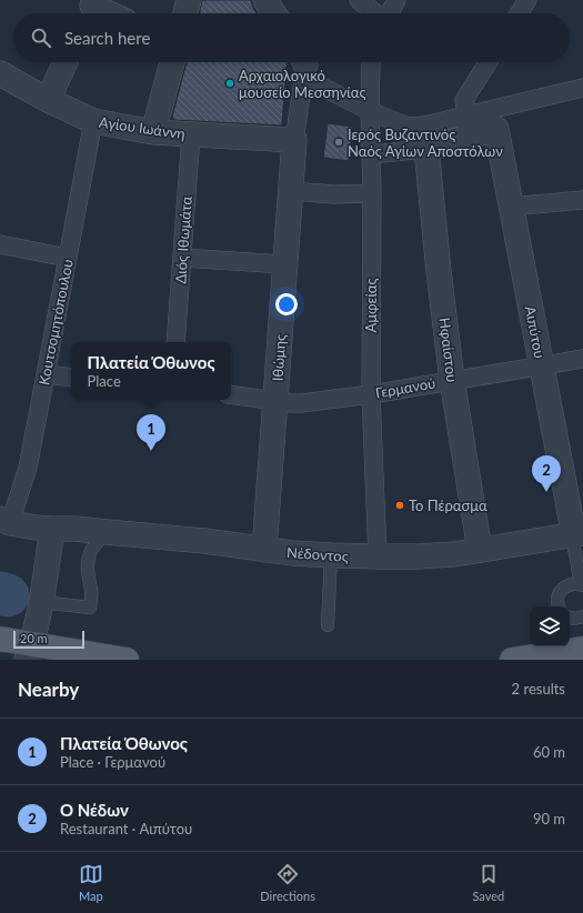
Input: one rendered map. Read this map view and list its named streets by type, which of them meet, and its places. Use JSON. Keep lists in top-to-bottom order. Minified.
{"streets":{"street":["Αγίου Ιωάννη","Διός Ιθωμάτα","Αμφείας","Κουτσομητόπουλου","Αιπύτου","Ηφαίστου","Ιθώμης","Γερμανού","Νέδοντος"]},"crossings":[["Αγίου Ιωάννη","Διός Ιθωμάτα"],["Αγίου Ιωάννη","Κουτσομητόπουλου"],["Αγίου Ιωάννη","Ιθώμης"],["Αμφείας","Γερμανού"],["Αμφείας","Νέδοντος"],["Κουτσομητόπουλου","Νέδοντος"],["Αιπύτου","Γερμανού"],["Αιπύτου","Νέδοντος"],["Ηφαίστου","Γερμανού"],["Ηφαίστου","Νέδοντος"],["Ιθώμης","Γερμανού"],["Ιθώμης","Νέδοντος"]],"places":["Αρχαιολογικό μουσείο Μεσσηνίας","Ιερός Βυζαντινός Ναός Αγίων Αποστόλων","Το Πέρασμα"],"scale_bar":"20 m","page":{"search":"Search here","popup":["Πλατεία Όθωνος","Place"],"pins":["1","2"],"scale":"20 m","heading":["Nearby","2 results"],"list":[{"mark":"1","name":"Πλατεία Όθωνος","note":"Place · Γερμανού","value":"60 m"},{"mark":"2","name":"Ο Νέδων","note":"Restaurant · Αιπύτου","value":"90 m"}],"nav":["Map","Directions","Saved"]}}
